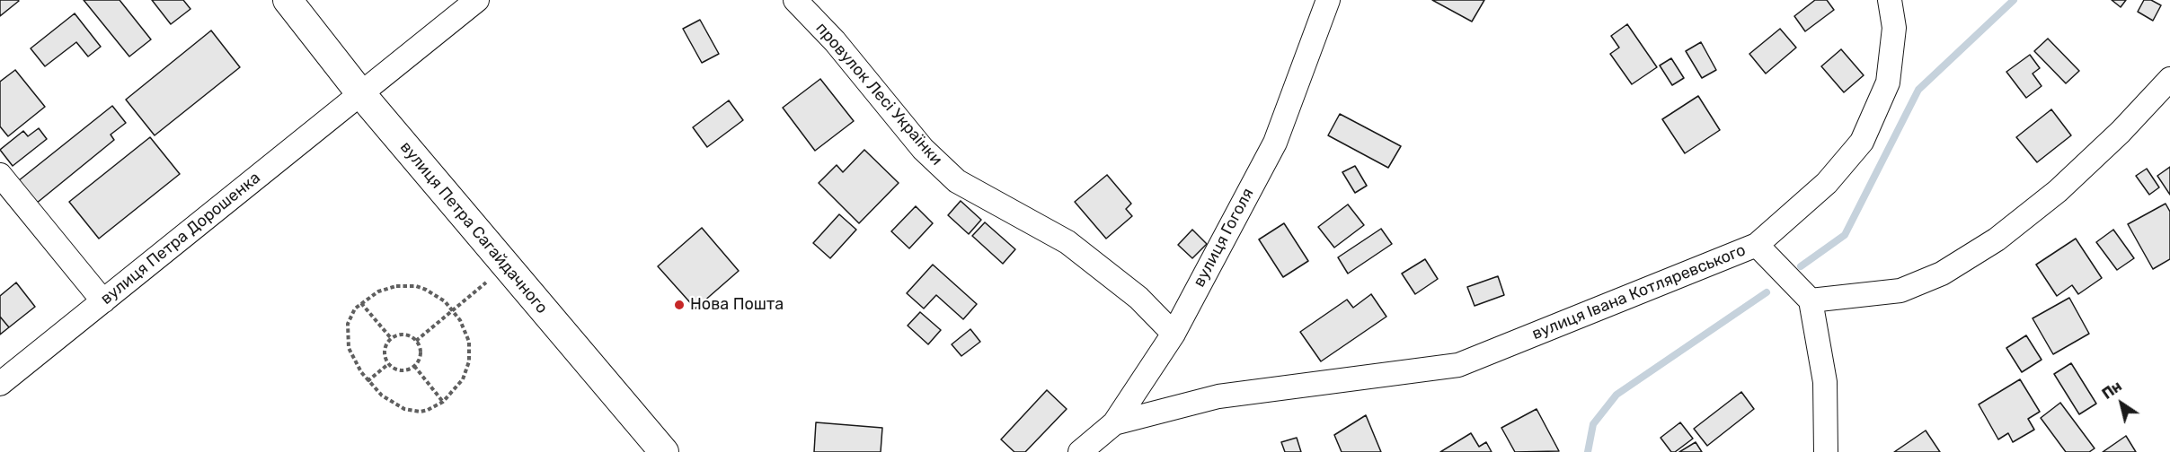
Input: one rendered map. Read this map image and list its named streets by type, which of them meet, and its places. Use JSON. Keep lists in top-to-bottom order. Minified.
{"streets":{"street":["провулок Лесі Українки","вулиця Петра Сагайдачного","вулиця Гоголя","вулиця Петра Дорошенка","вулиця Івана Котляревського"]},"crossings":[["провулок Лесі Українки","вулиця Гоголя"],["вулиця Петра Сагайдачного","вулиця Петра Дорошенка"],["вулиця Гоголя","вулиця Івана Котляревського"]],"places":["Нова Пошта"],"north":"top left"}
